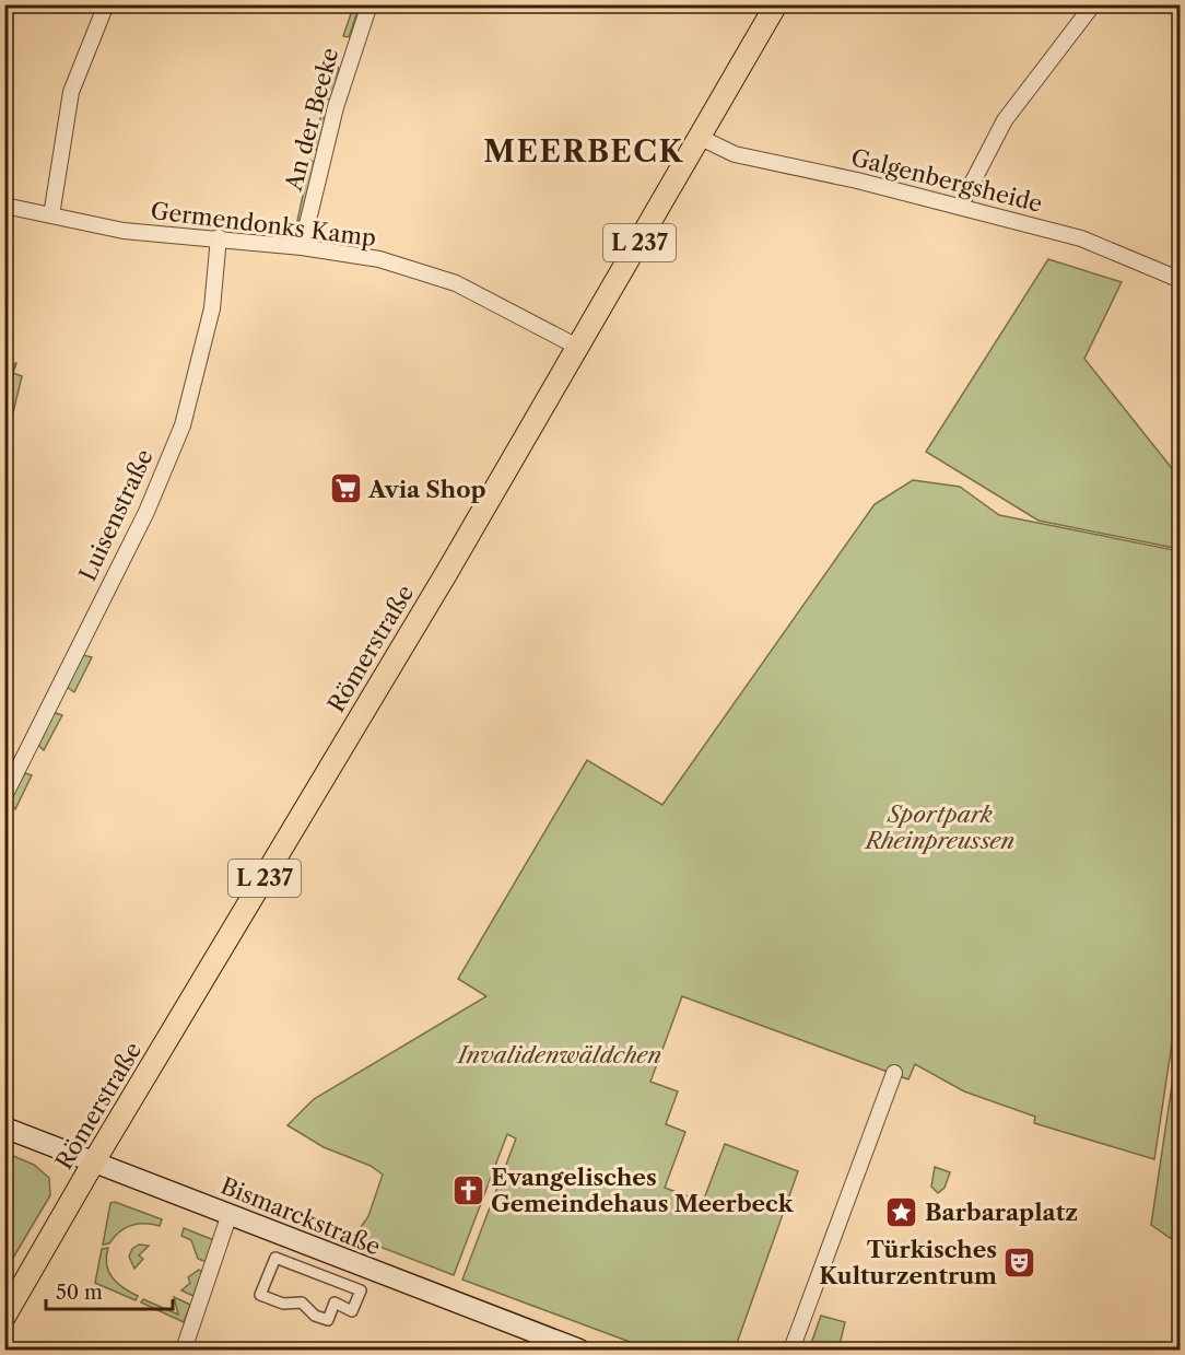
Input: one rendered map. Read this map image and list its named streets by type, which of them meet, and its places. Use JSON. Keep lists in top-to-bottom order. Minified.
{"streets":{"main road":["L 237","Römerstraße","Bismarckstraße"],"street":["An der Beeke","Galgenbergsheide","Germendonks Kamp","Luisenstraße"]},"crossings":[["An der Beeke","Germendonks Kamp"],["Galgenbergsheide","Römerstraße"],["Germendonks Kamp","Luisenstraße"],["Germendonks Kamp","Römerstraße"],["Römerstraße","Bismarckstraße"]],"districts":["MEERBECK"],"parks":["Sportpark Rheinpreussen","Invalidenwäldchen"],"places":{"supermarket":["Avia Shop"],"church":["Evangelisches Gemeindehaus Meerbeck"],"place":["Barbaraplatz"],"theatre":["Türkisches Kulturzentrum"]},"scale_bar":"50 m"}
